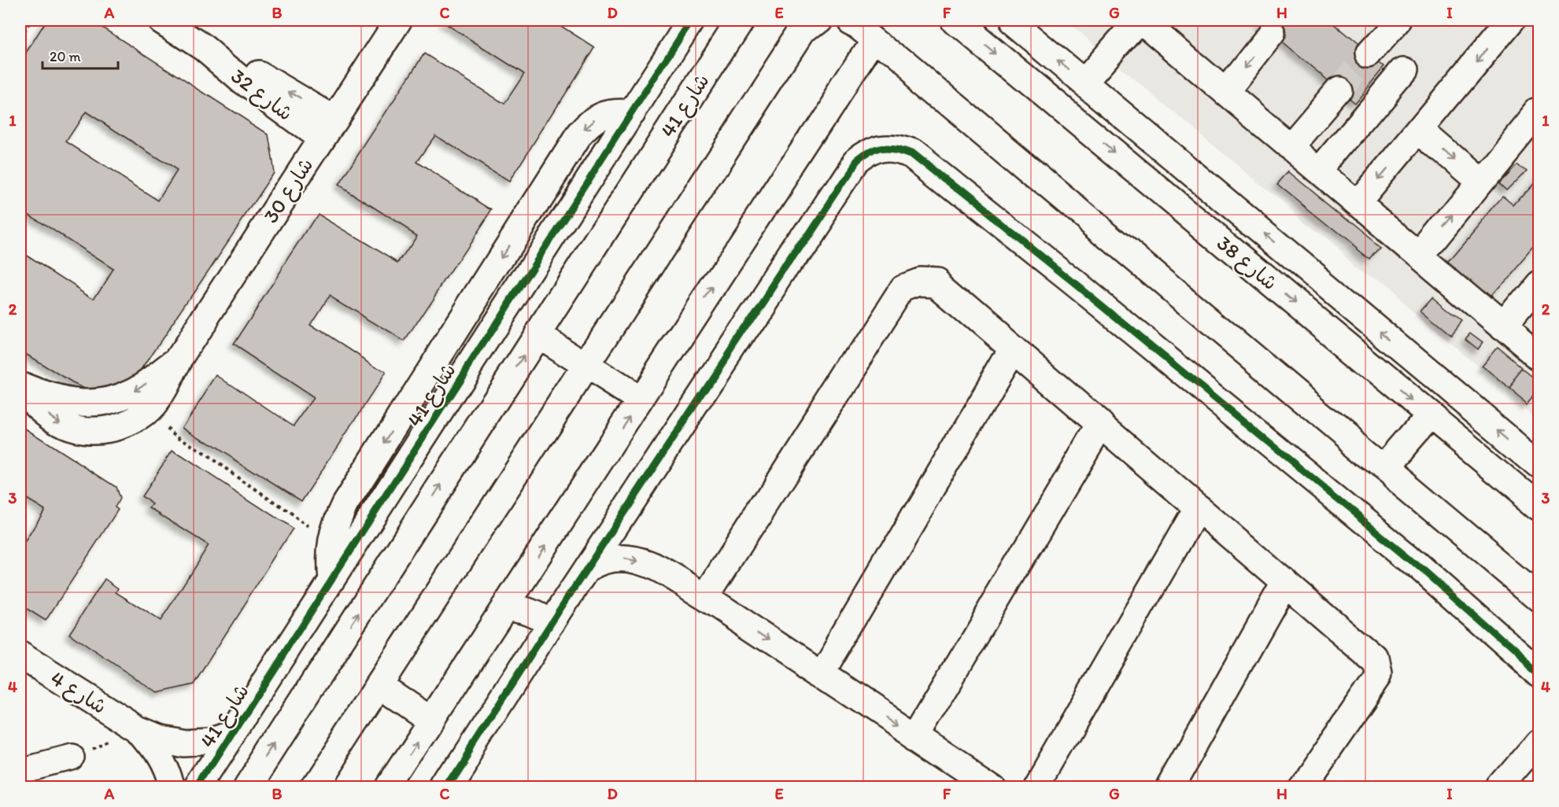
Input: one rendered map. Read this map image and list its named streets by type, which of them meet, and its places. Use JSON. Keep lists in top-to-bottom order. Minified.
{"streets":{"street":["شارع 32","شارع 41","شارع 30","شارع 38","شارع 4"]},"crossings":[["شارع 32","شارع 30"],["شارع 41","شارع 4"]],"scale_bar":"20 m","grid":{"columns":["A","B","C","D","E","F","G","H","I"],"rows":["1","2","3","4"]}}
